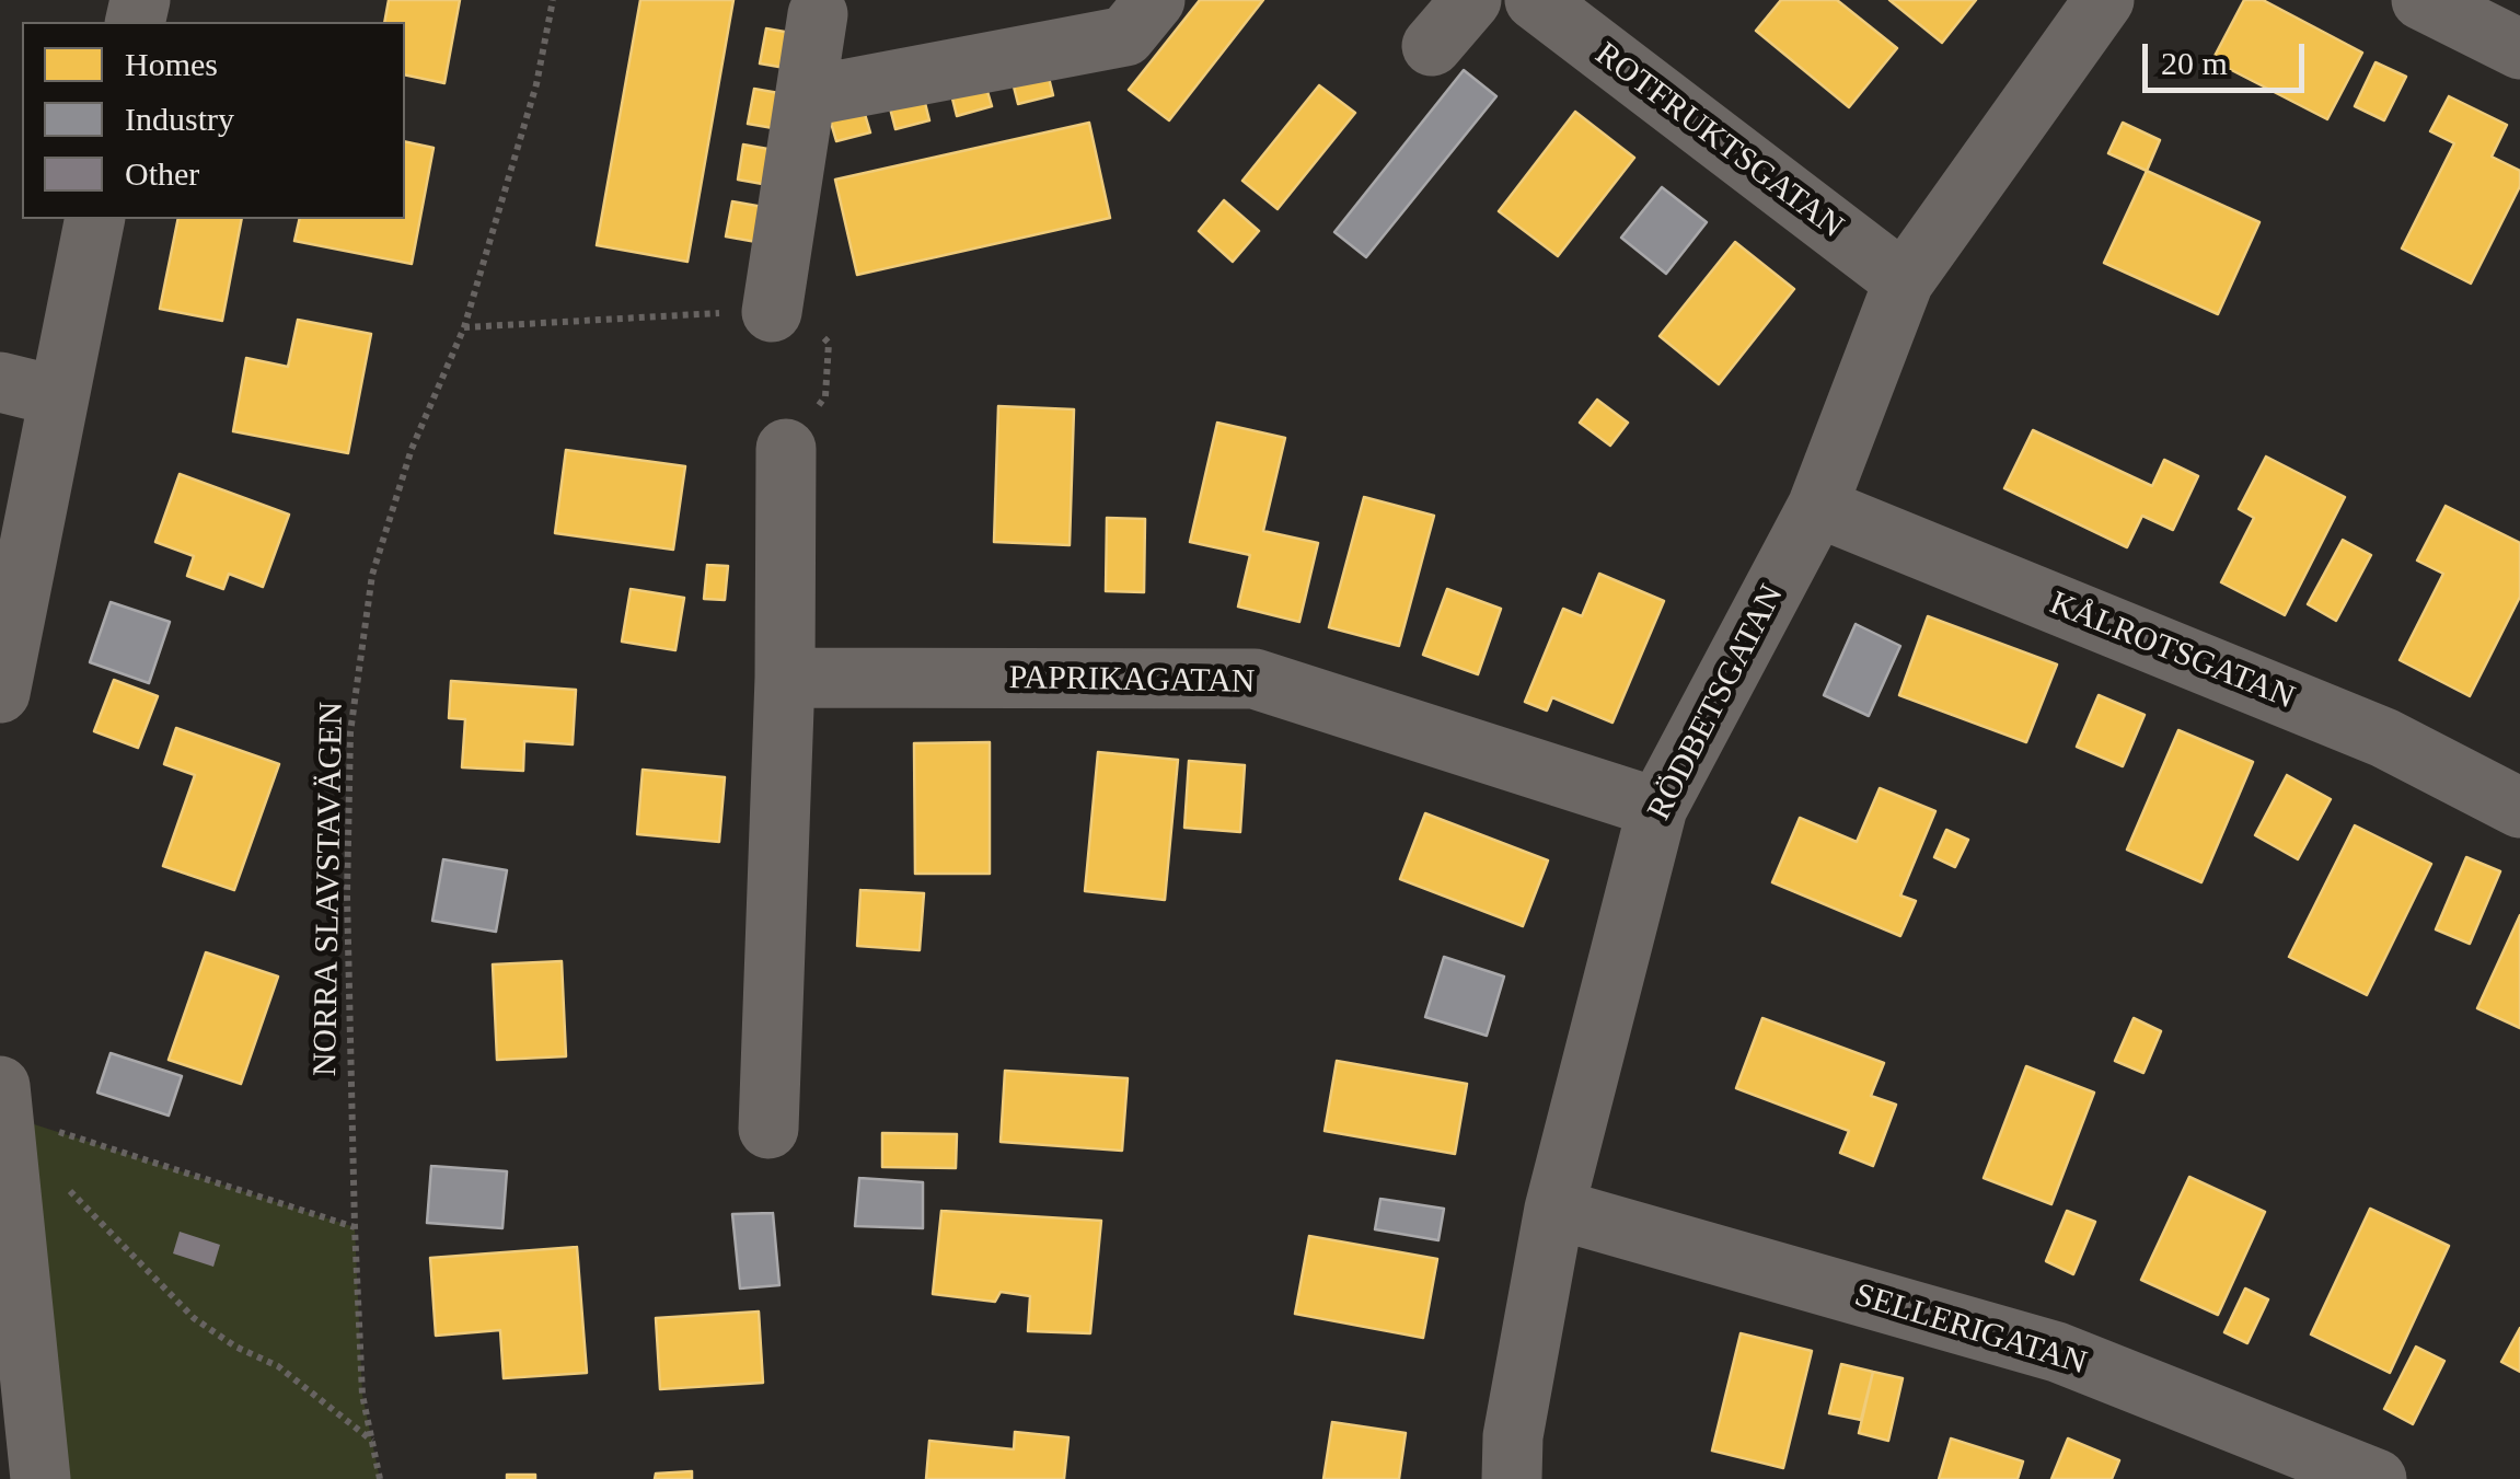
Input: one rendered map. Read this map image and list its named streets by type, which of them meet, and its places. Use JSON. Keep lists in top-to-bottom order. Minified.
{"streets":{"street":["ROTFRUKTSGATAN","KÅLROTSGATAN","PAPRIKAGATAN","RÖDBETSGATAN","SELLERIGATAN"],"path":["NORRA SLAVSTAVÄGEN"]},"crossings":[["ROTFRUKTSGATAN","RÖDBETSGATAN"],["KÅLROTSGATAN","RÖDBETSGATAN"],["PAPRIKAGATAN","RÖDBETSGATAN"],["RÖDBETSGATAN","SELLERIGATAN"]],"legend":["Homes","Industry","Other"],"scale_bar":"20 m"}
